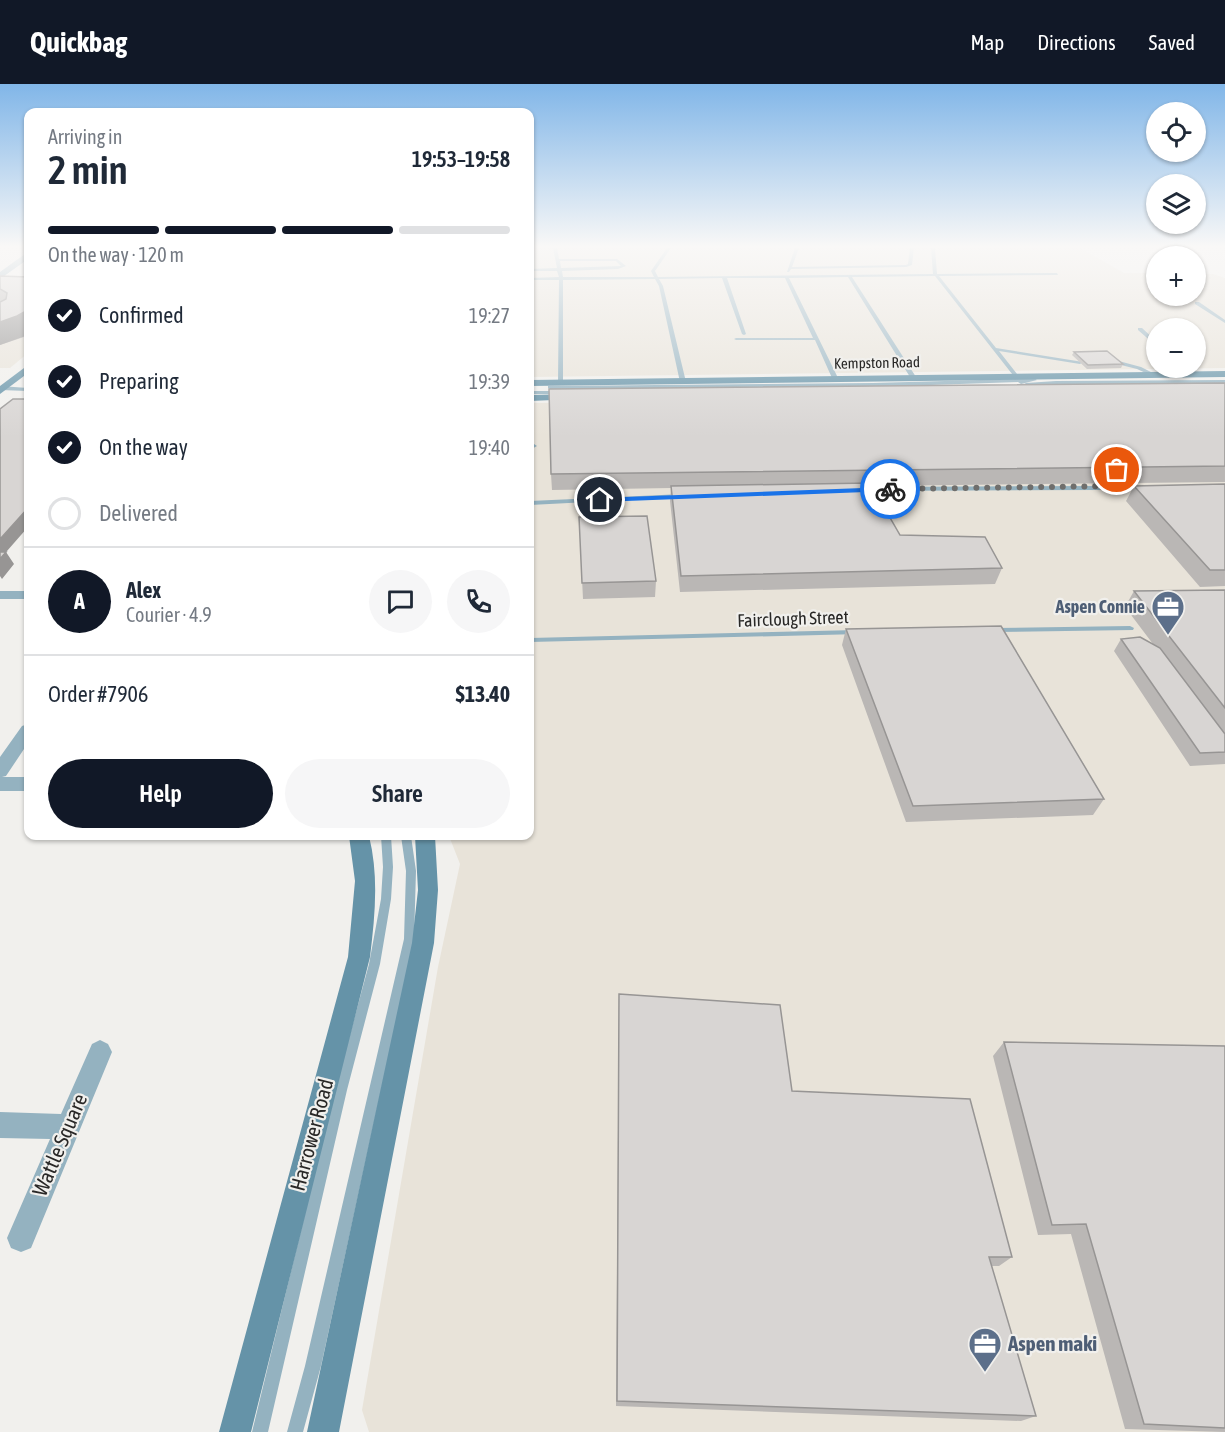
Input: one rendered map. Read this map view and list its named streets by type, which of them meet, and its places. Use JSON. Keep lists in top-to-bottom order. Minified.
{"streets":{"main road":["Kempston Road","Harrower Road"],"street":["Wattle Square"],"lane":["Fairclough Street"]},"places":{"office":["Aspen Connie","Aspen maki"]},"page":{"header":"Quickbag","nav":["Map","Directions","Saved"],"map_buttons":["+","−"],"heading":["2 min","Arriving in","19:53–19:58"],"panel":["Alex","Courier · 4.9","Order #7906","$13.40"],"bar":"On the way · 120 m","list":[["Confirmed","19:27"],["Preparing","19:39"],["On the way","19:40"],"Delivered"],"round":"A","buttons":["Help","Share"]}}
